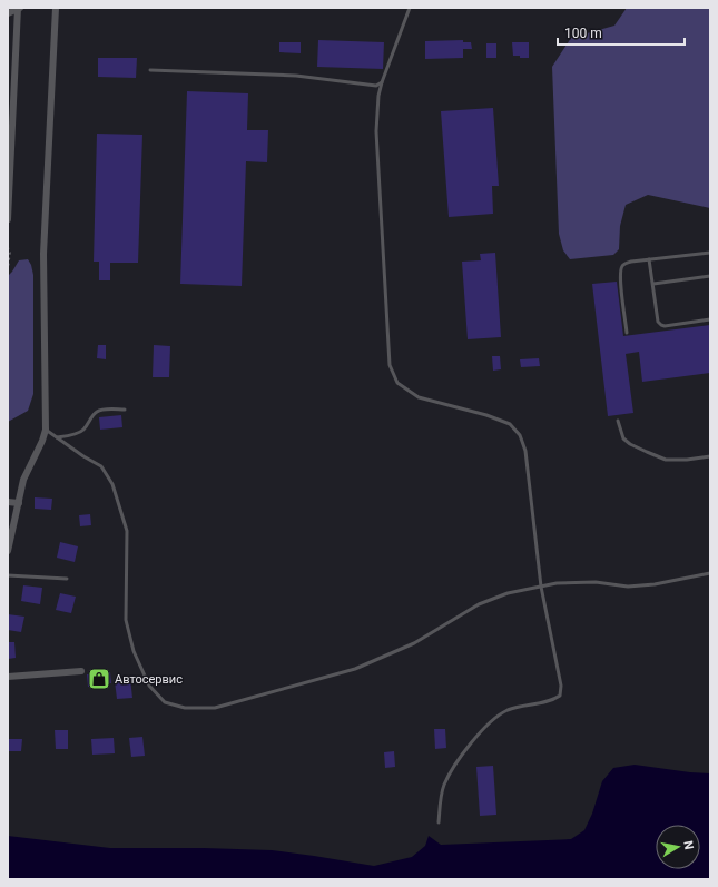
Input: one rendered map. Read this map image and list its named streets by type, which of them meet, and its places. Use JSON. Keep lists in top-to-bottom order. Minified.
{"places":{"shop":["Автосервис"]},"scale_bar":"100 m","north":"right"}
